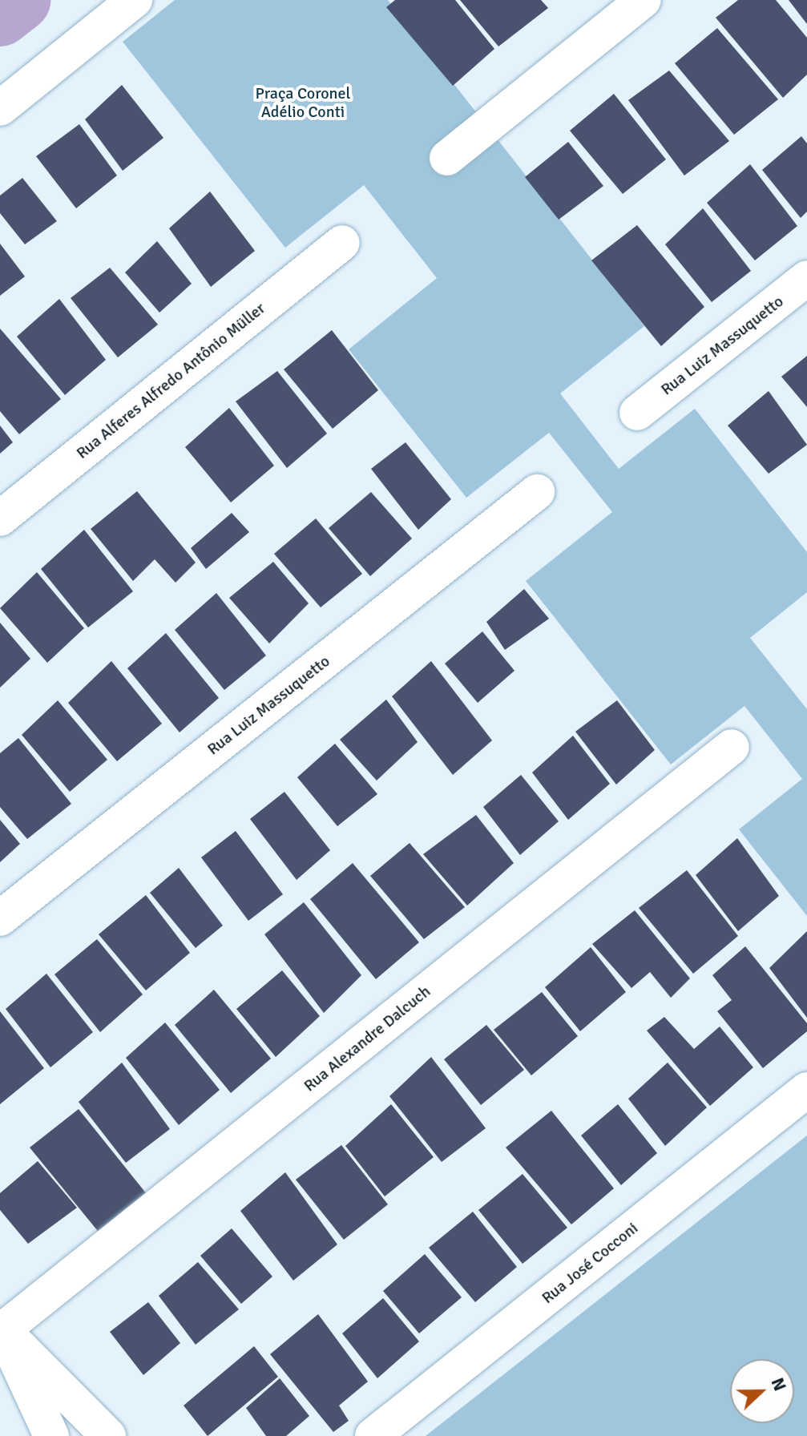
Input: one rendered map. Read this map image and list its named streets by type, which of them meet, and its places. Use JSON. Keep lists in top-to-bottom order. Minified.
{"streets":{"street":["Rua Luiz Massuquetto","Rua Alferes Alfredo Antônio Müller","Rua Alexandre Dalcuch","Rua José Cocconi"]},"parks":["Praça Coronel Adélio Conti"],"north":"right"}
